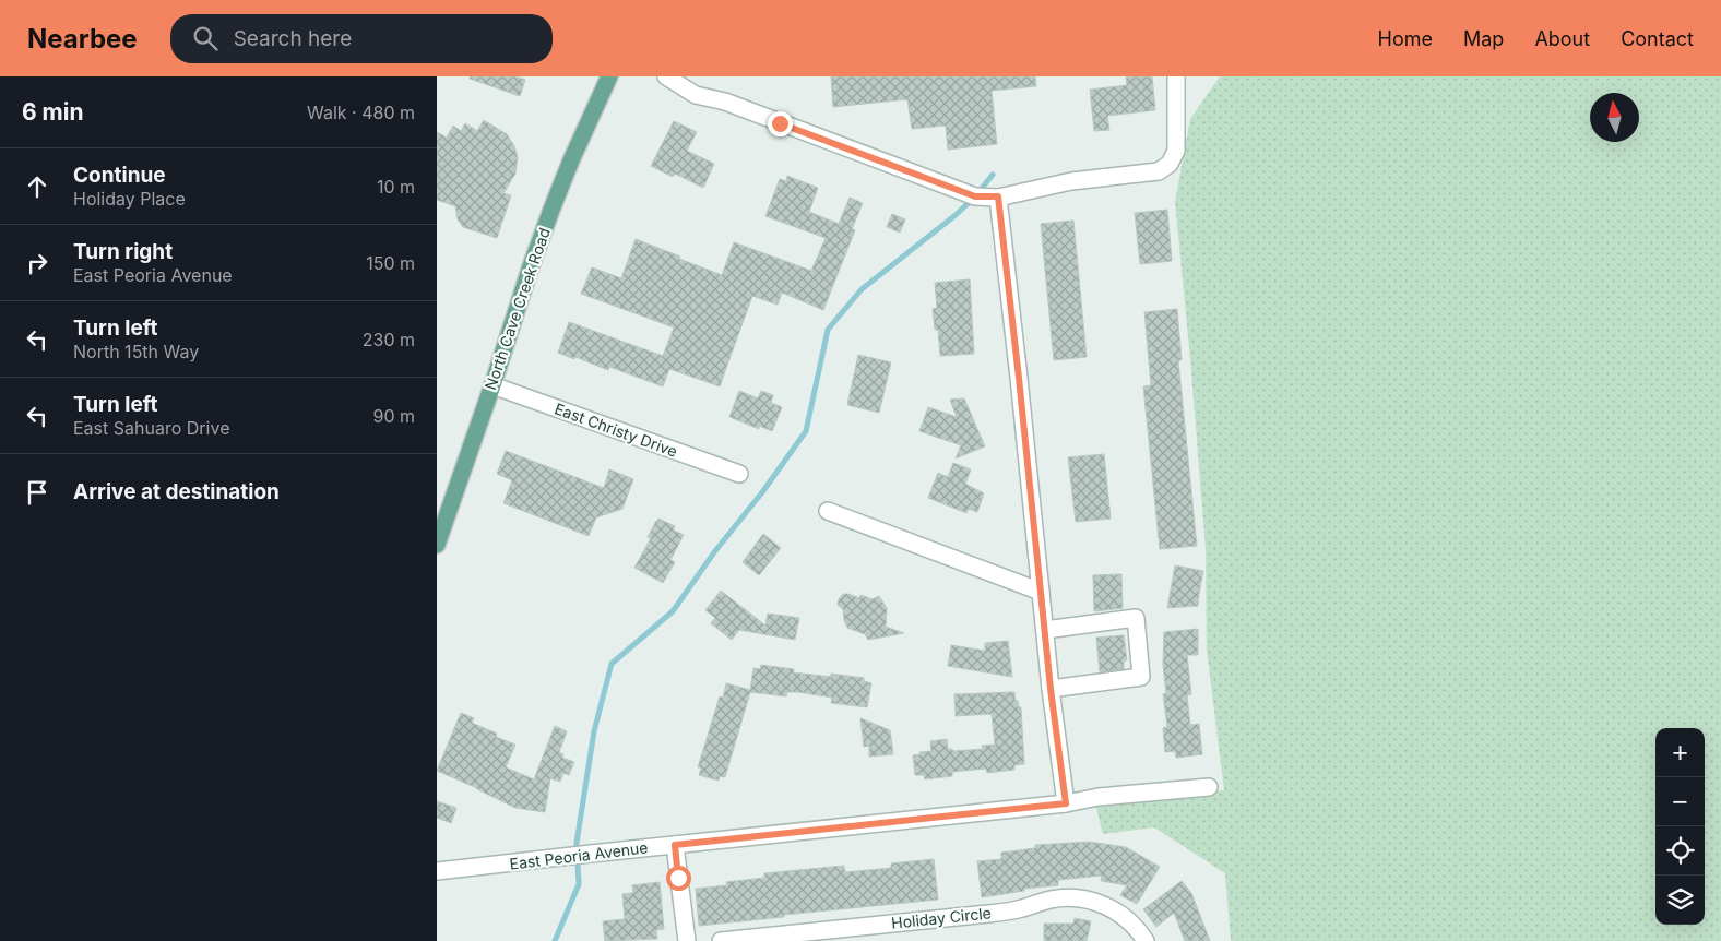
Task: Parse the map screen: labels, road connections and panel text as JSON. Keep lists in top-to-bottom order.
{
  "streets": {
    "main road": ["North Cave Creek Road"],
    "street": ["East Christy Drive", "East Peoria Avenue", "Holiday Circle"]
  },
  "crossings": [
    ["North Cave Creek Road", "East Christy Drive"]
  ],
  "north": "top",
  "page": {
    "header": "Nearbee",
    "search": "Search here",
    "nav": [
      "Home",
      "Map",
      "About",
      "Contact"
    ],
    "heading": ["6 min", "Walk · 480 m"],
    "list": [
      ["Continue", "Holiday Place", "10 m"],
      ["Turn right", "East Peoria Avenue", "150 m"],
      ["Turn left", "North 15th Way", "230 m"],
      ["Turn left", "East Sahuaro Drive", "90 m"],
      "Arrive at destination"
    ],
    "map_buttons": ["+", "−"]
  }
}
